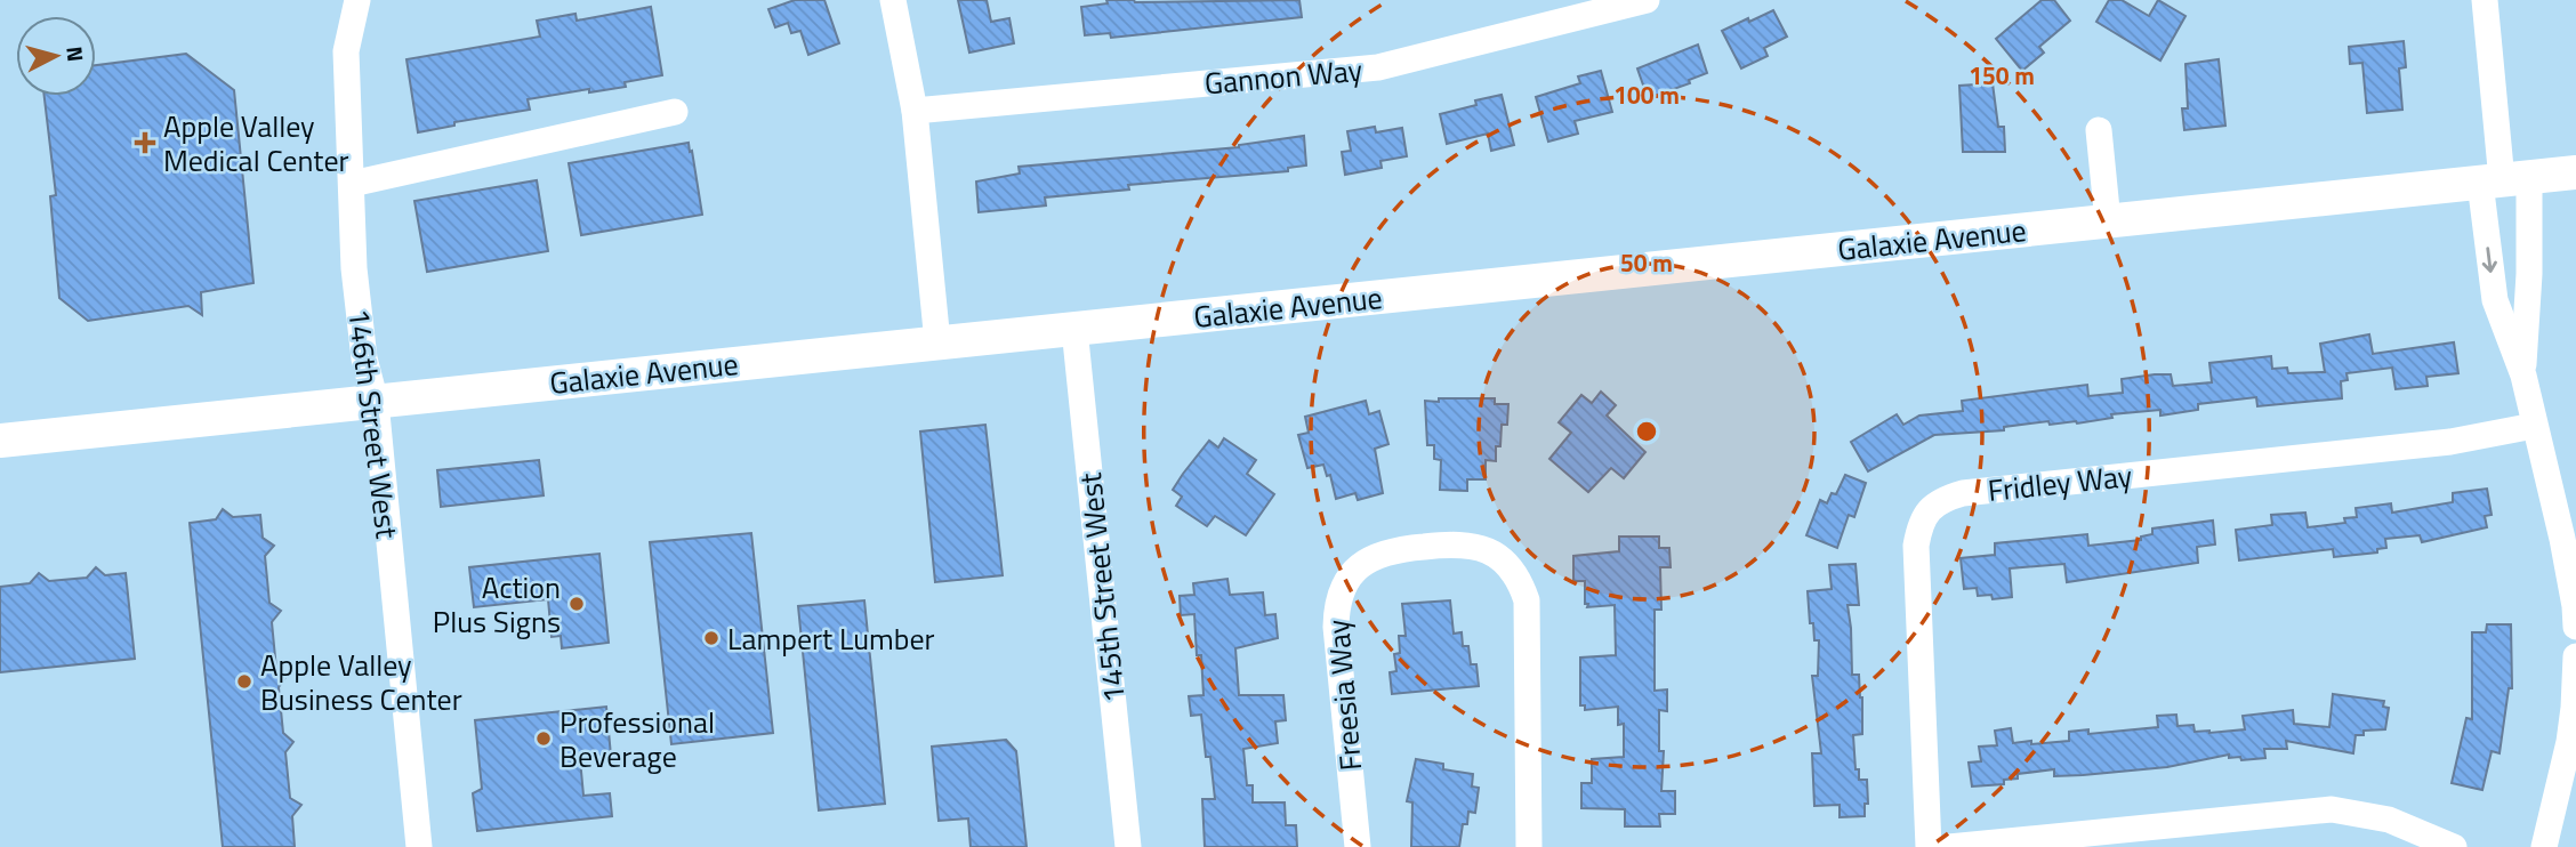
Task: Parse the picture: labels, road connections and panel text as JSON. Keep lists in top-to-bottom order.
{
  "streets": {
    "street": [
      "Gannon Way",
      "Galaxie Avenue",
      "146th Street West",
      "Fridley Way",
      "145th Street West",
      "Freesia Way"
    ]
  },
  "crossings": [
    ["Galaxie Avenue", "146th Street West"],
    ["Galaxie Avenue", "145th Street West"]
  ],
  "places": {
    "health": ["Apple Valley Medical Center"],
    "other": [
      "Action Plus Signs",
      "Lampert Lumber",
      "Apple Valley Business Center",
      "Professional Beverage"
    ]
  },
  "north": "right",
  "rings": ["150 m", "100 m", "50 m"]
}
